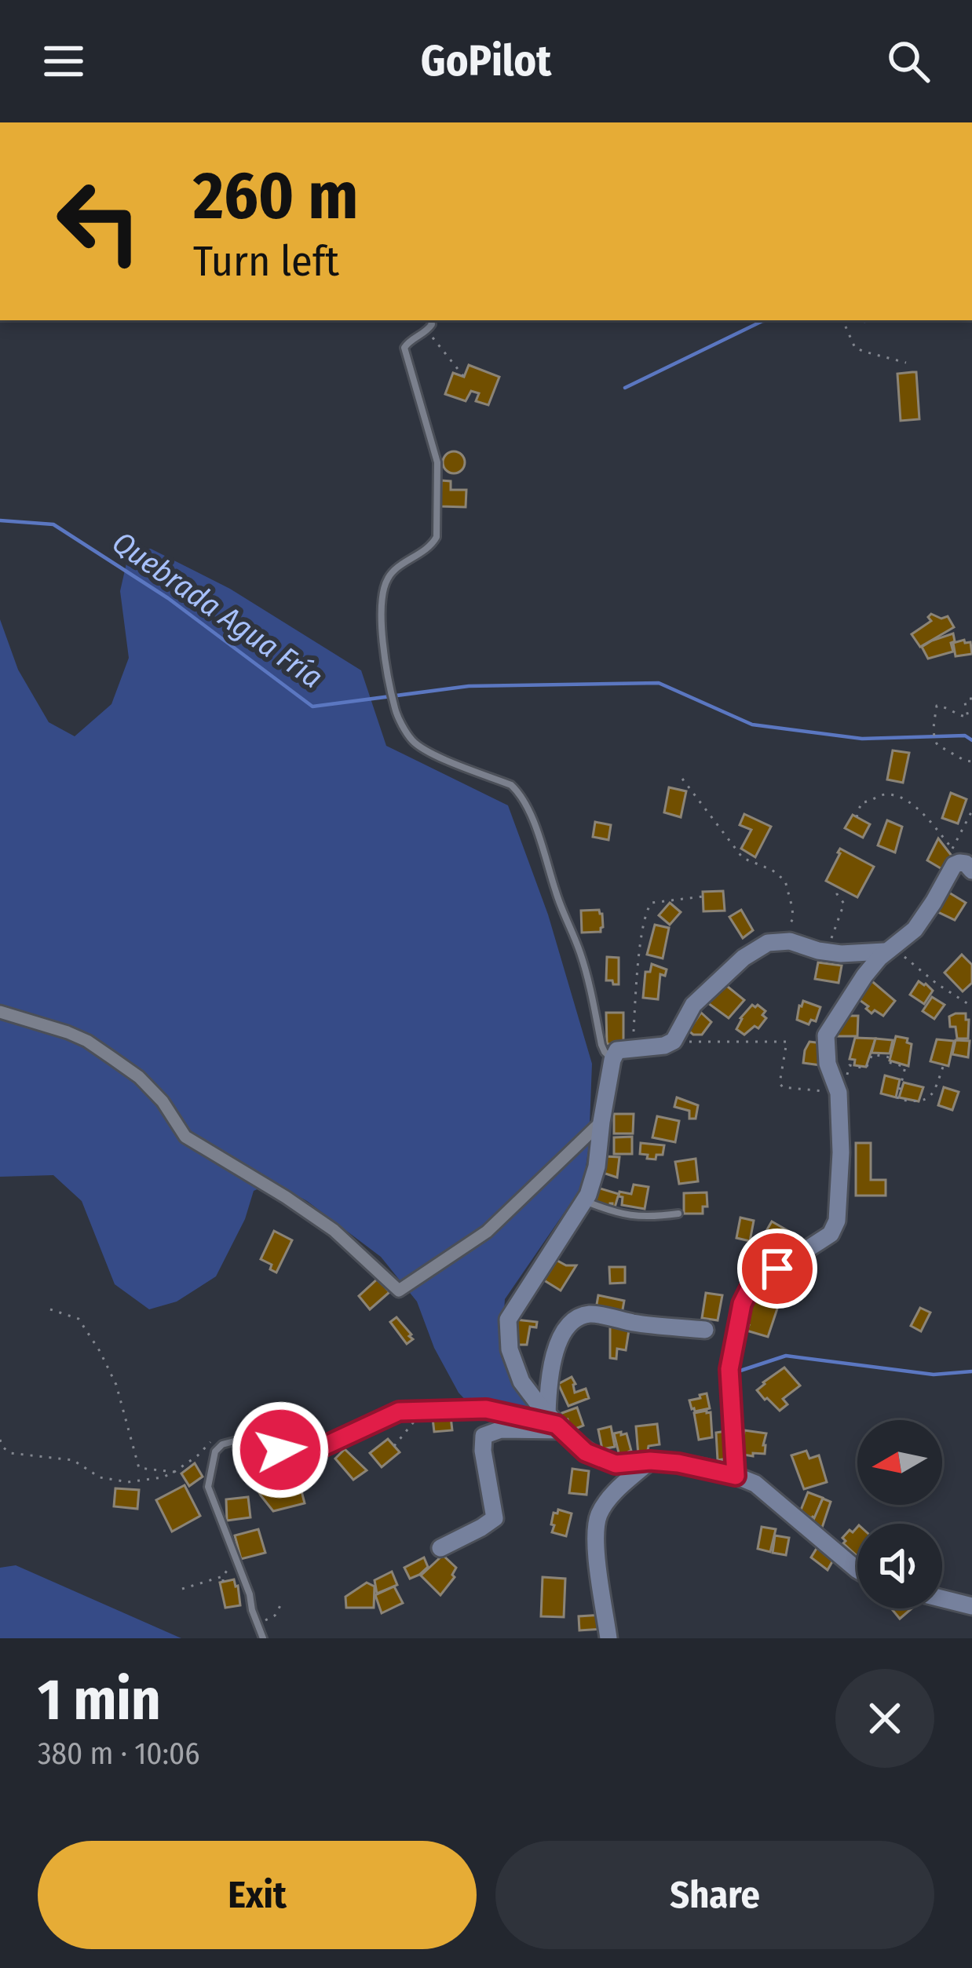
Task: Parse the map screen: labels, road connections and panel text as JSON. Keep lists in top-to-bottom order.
{
  "water": ["Quebrada Agua Fría"],
  "north": "left",
  "page": {
    "header": "GoPilot",
    "turn": ["260 m", "Turn left"],
    "heading": ["1 min", "380 m · 10:06"],
    "buttons": ["Exit", "Share"]
  }
}
